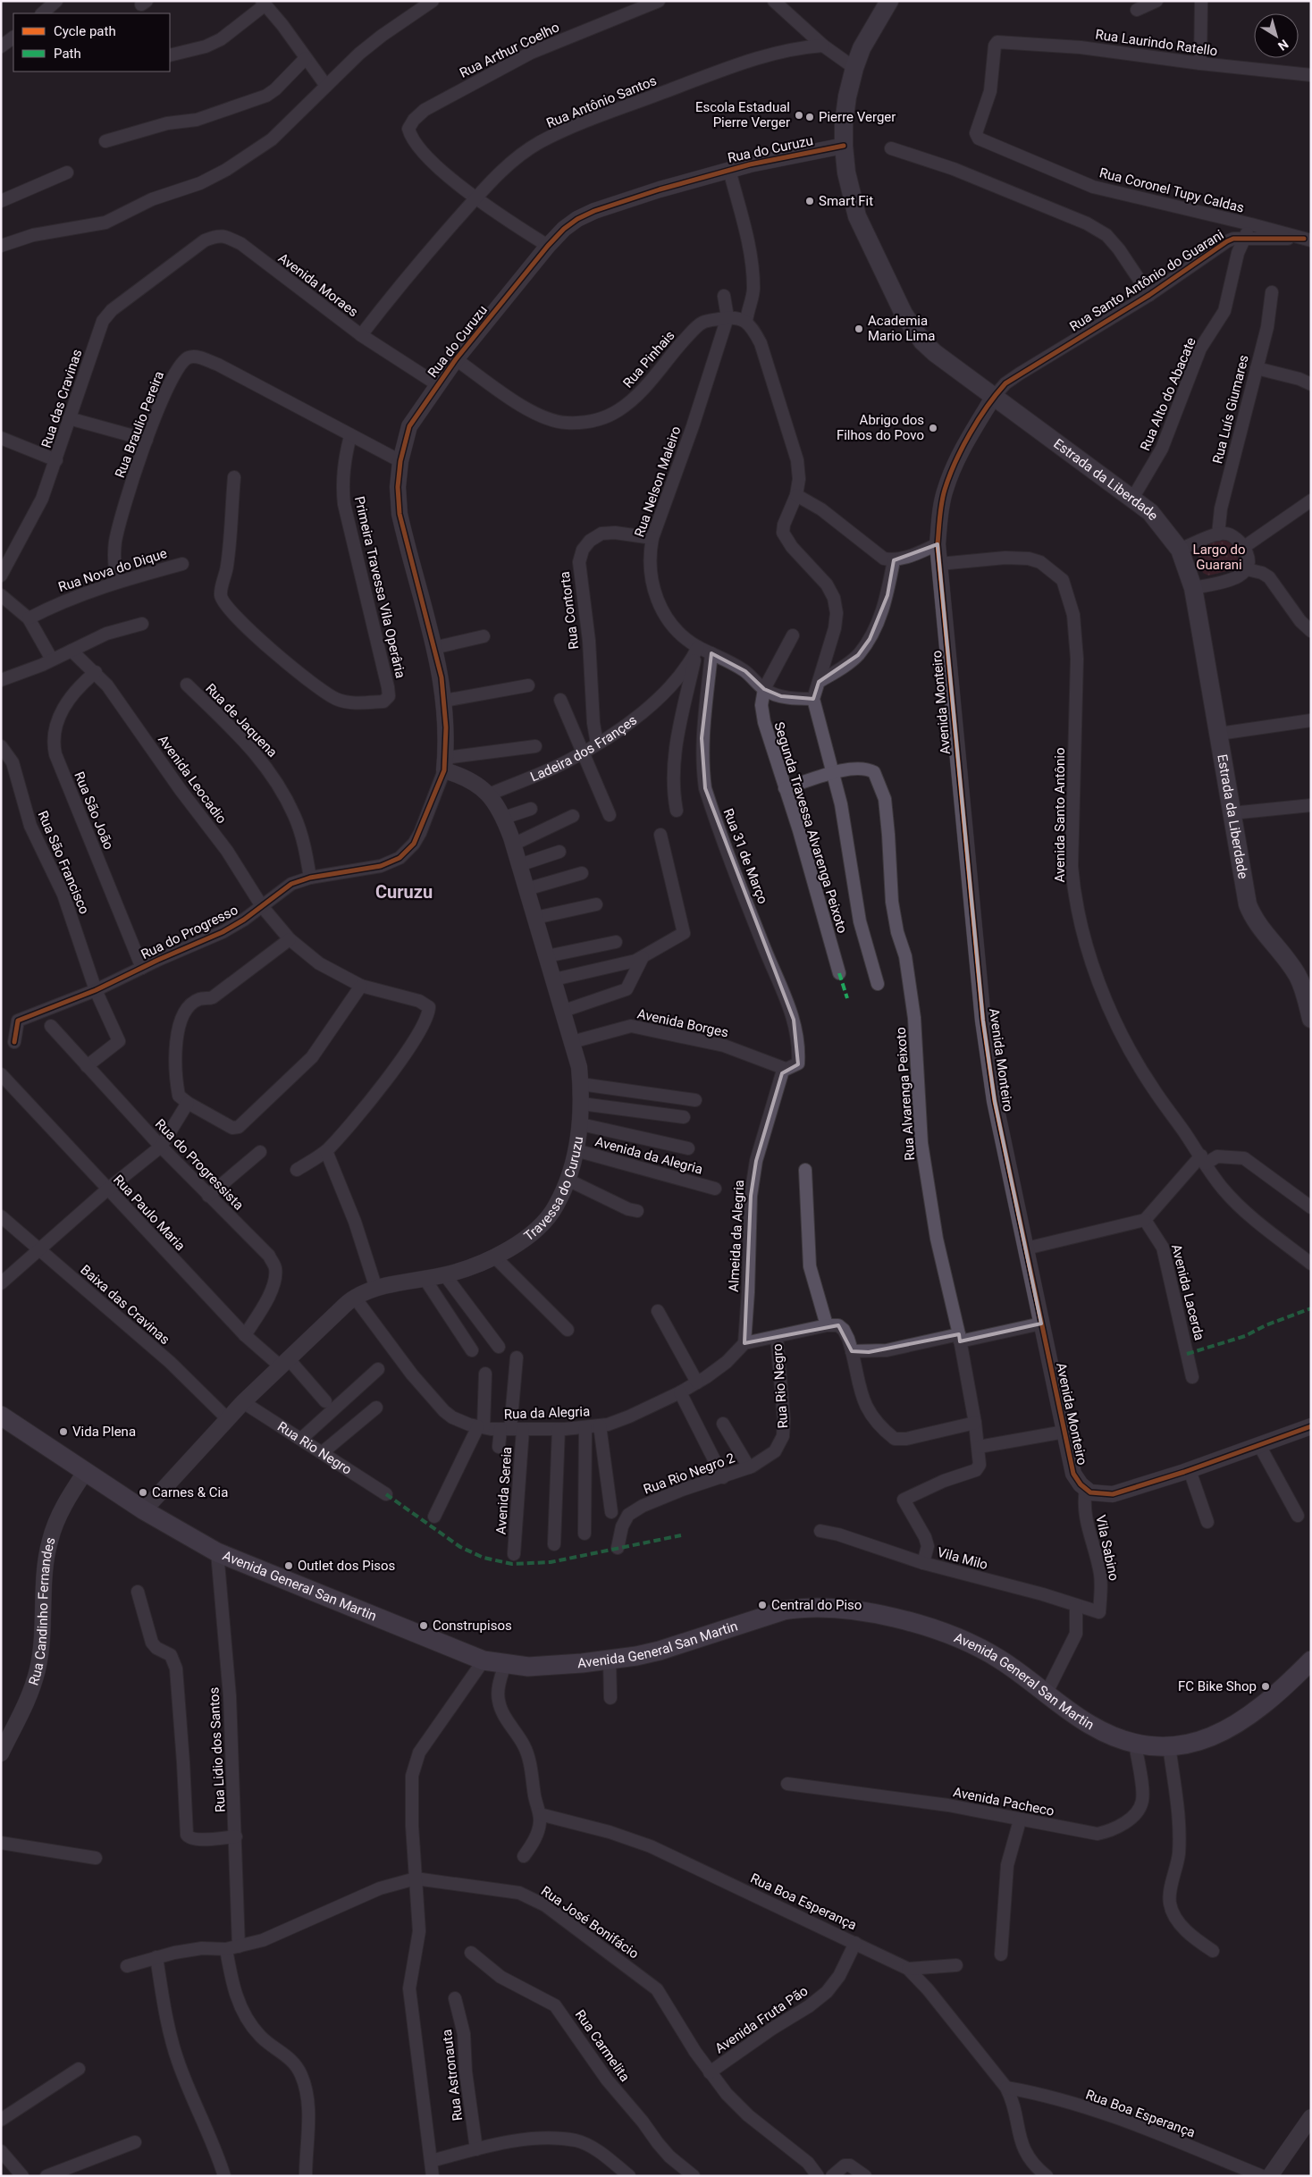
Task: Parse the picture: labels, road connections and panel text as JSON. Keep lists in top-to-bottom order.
{
  "streets": {
    "main road": ["Estrada da Liberdade", "Avenida General San Martin"],
    "street": [
      "Rua Laurindo Ratello",
      "Rua Arthur Coelho",
      "Rua Antônio Santos",
      "Rua do Curuzu",
      "Rua Coronel Tupy Caldas",
      "Rua Santo Antônio do Guarani",
      "Avenida Moraes",
      "Rua Pinhais",
      "Rua Alto do Abacate",
      "Rua das Cravinas",
      "Rua Luís Giumares",
      "Rua Braulio Pereira",
      "Rua Nelson Maleiro",
      "Rua Nova do Dique",
      "Primeira Travessa Vila Operâria",
      "Rua Contorta",
      "Avenida Monteiro",
      "Rua de Jaquena",
      "Ladeira dos Françes",
      "Avenida Leocadio",
      "Rua São João",
      "Avenida Santo Antônio",
      "Segunda Travessa Alvarenga Peixoto",
      "Rua 31 de Março",
      "Rua São Francisco",
      "Rua do Progresso",
      "Avenida Borges",
      "Rua Alvarenga Peixoto",
      "Avenida da Alegria",
      "Rua do Progressista",
      "Travessa do Curuzu",
      "Rua Paulo Maria",
      "Almeida da Alegria",
      "Avenida Lacerda",
      "Baixa das Cravinas",
      "Rua Rio Negro",
      "Rua da Alegria",
      "Rua Rio Negro 2",
      "Avenida Sereia",
      "Vila Sabino",
      "Vila Milo",
      "Rua Candinho Fernandes",
      "Rua Lidio dos Santos",
      "Avenida Pacheco",
      "Rua Boa Esperança",
      "Rua José Bonifácio",
      "Avenida Fruta Pão",
      "Rua Carmelita",
      "Rua Astronauta"
    ]
  },
  "crossings": [
    ["Rua Laurindo Ratello", "Rua Coronel Tupy Caldas"],
    ["Rua Arthur Coelho", "Rua Antônio Santos"],
    ["Rua Antônio Santos", "Avenida Moraes"],
    ["Rua do Curuzu", "Avenida Moraes"],
    ["Rua do Curuzu", "Rua Pinhais"],
    ["Rua do Curuzu", "Rua Braulio Pereira"],
    ["Rua do Curuzu", "Estrada da Liberdade"],
    ["Rua do Curuzu", "Rua do Progresso"],
    ["Rua Coronel Tupy Caldas", "Rua Santo Antônio do Guarani"],
    ["Rua Coronel Tupy Caldas", "Rua Alto do Abacate"],
    ["Rua Santo Antônio do Guarani", "Rua Alto do Abacate"],
    ["Rua Santo Antônio do Guarani", "Estrada da Liberdade"],
    ["Rua Santo Antônio do Guarani", "Avenida Monteiro"],
    ["Avenida Moraes", "Rua das Cravinas"],
    ["Rua Pinhais", "Rua Nelson Maleiro"],
    ["Rua Alto do Abacate", "Estrada da Liberdade"],
    ["Rua Braulio Pereira", "Rua Nova do Dique"],
    ["Rua Braulio Pereira", "Primeira Travessa Vila Operâria"],
    ["Estrada da Liberdade", "Avenida Monteiro"],
    ["Rua Nelson Maleiro", "Rua Contorta"],
    ["Rua Nelson Maleiro", "Ladeira dos Françes"],
    ["Rua Nelson Maleiro", "Segunda Travessa Alvarenga Peixoto"],
    ["Rua Nelson Maleiro", "Rua 31 de Março"],
    ["Rua Contorta", "Ladeira dos Françes"],
    ["Avenida Monteiro", "Avenida Santo Antônio"],
    ["Avenida Monteiro", "Vila Sabino"],
    ["Rua de Jaquena", "Rua do Progresso"],
    ["Ladeira dos Françes", "Travessa do Curuzu"],
    ["Avenida Leocadio", "Rua São João"],
    ["Avenida Leocadio", "Rua do Progresso"],
    ["Rua São João", "Rua do Progresso"],
    ["Segunda Travessa Alvarenga Peixoto", "Rua Alvarenga Peixoto"],
    ["Rua 31 de Março", "Avenida Borges"],
    ["Rua 31 de Março", "Almeida da Alegria"],
    ["Rua São Francisco", "Rua do Progresso"],
    ["Rua São Francisco", "Rua do Progressista"],
    ["Avenida Borges", "Travessa do Curuzu"],
    ["Avenida Borges", "Almeida da Alegria"],
    ["Rua Alvarenga Peixoto", "Vila Milo"],
    ["Avenida da Alegria", "Travessa do Curuzu"],
    ["Rua do Progressista", "Rua Paulo Maria"],
    ["Travessa do Curuzu", "Rua Paulo Maria"],
    ["Travessa do Curuzu", "Baixa das Cravinas"],
    ["Travessa do Curuzu", "Rua Rio Negro"],
    ["Travessa do Curuzu", "Rua da Alegria"],
    ["Almeida da Alegria", "Rua da Alegria"],
    ["Rua Rio Negro", "Rua Rio Negro 2"],
    ["Rua da Alegria", "Avenida Sereia"],
    ["Vila Sabino", "Vila Milo"],
    ["Avenida General San Martin", "Rua Candinho Fernandes"],
    ["Avenida General San Martin", "Rua Lidio dos Santos"],
    ["Avenida General San Martin", "Avenida Pacheco"],
    ["Rua Lidio dos Santos", "Rua José Bonifácio"],
    ["Rua Boa Esperança", "Avenida Fruta Pão"],
    ["Rua José Bonifácio", "Avenida Fruta Pão"]
  ],
  "districts": ["Curuzu"],
  "parks": ["Largo do Guarani"],
  "places": [
    "Escola Estadual Pierre Verger",
    "Pierre Verger",
    "Smart Fit",
    "Academia Mario Lima",
    "Abrigo dos Filhos do Povo",
    "Vida Plena",
    "Carnes & Cia",
    "Outlet dos Pisos",
    "Central do Piso",
    "Construpisos",
    "FC Bike Shop"
  ],
  "legend": ["Cycle path", "Path"],
  "north": "bottom right"
}
